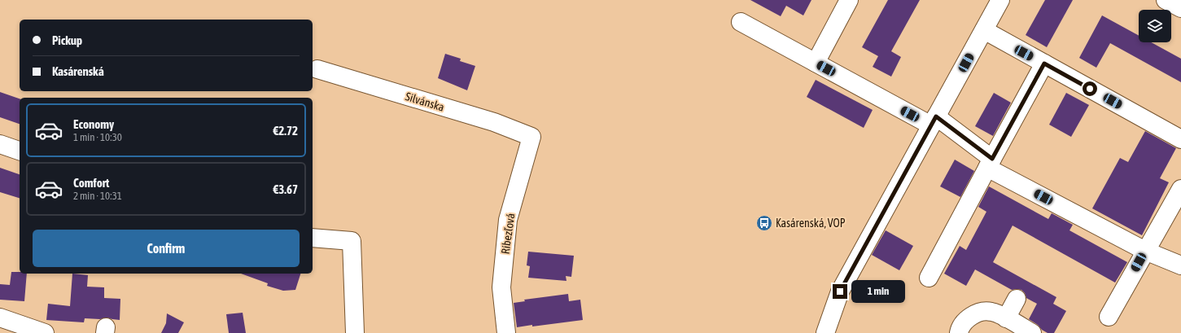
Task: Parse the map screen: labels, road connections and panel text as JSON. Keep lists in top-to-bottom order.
{
  "streets": {
    "street": ["Silvánska", "Ríbezľová"]
  },
  "crossings": [
    ["Silvánska", "Ríbezľová"]
  ],
  "places": {
    "bus stop": ["Kasárenská, VOP"]
  },
  "page": {
    "banner": ["Pickup", "Kasárenská"],
    "list": [
      {
        "name": "Economy",
        "note": "1 min · 10:30",
        "value": "€2.72"
      },
      {
        "name": "Comfort",
        "note": "2 min · 10:31",
        "value": "€3.67"
      }
    ],
    "buttons": "Confirm",
    "bubble": "1 min"
  }
}
